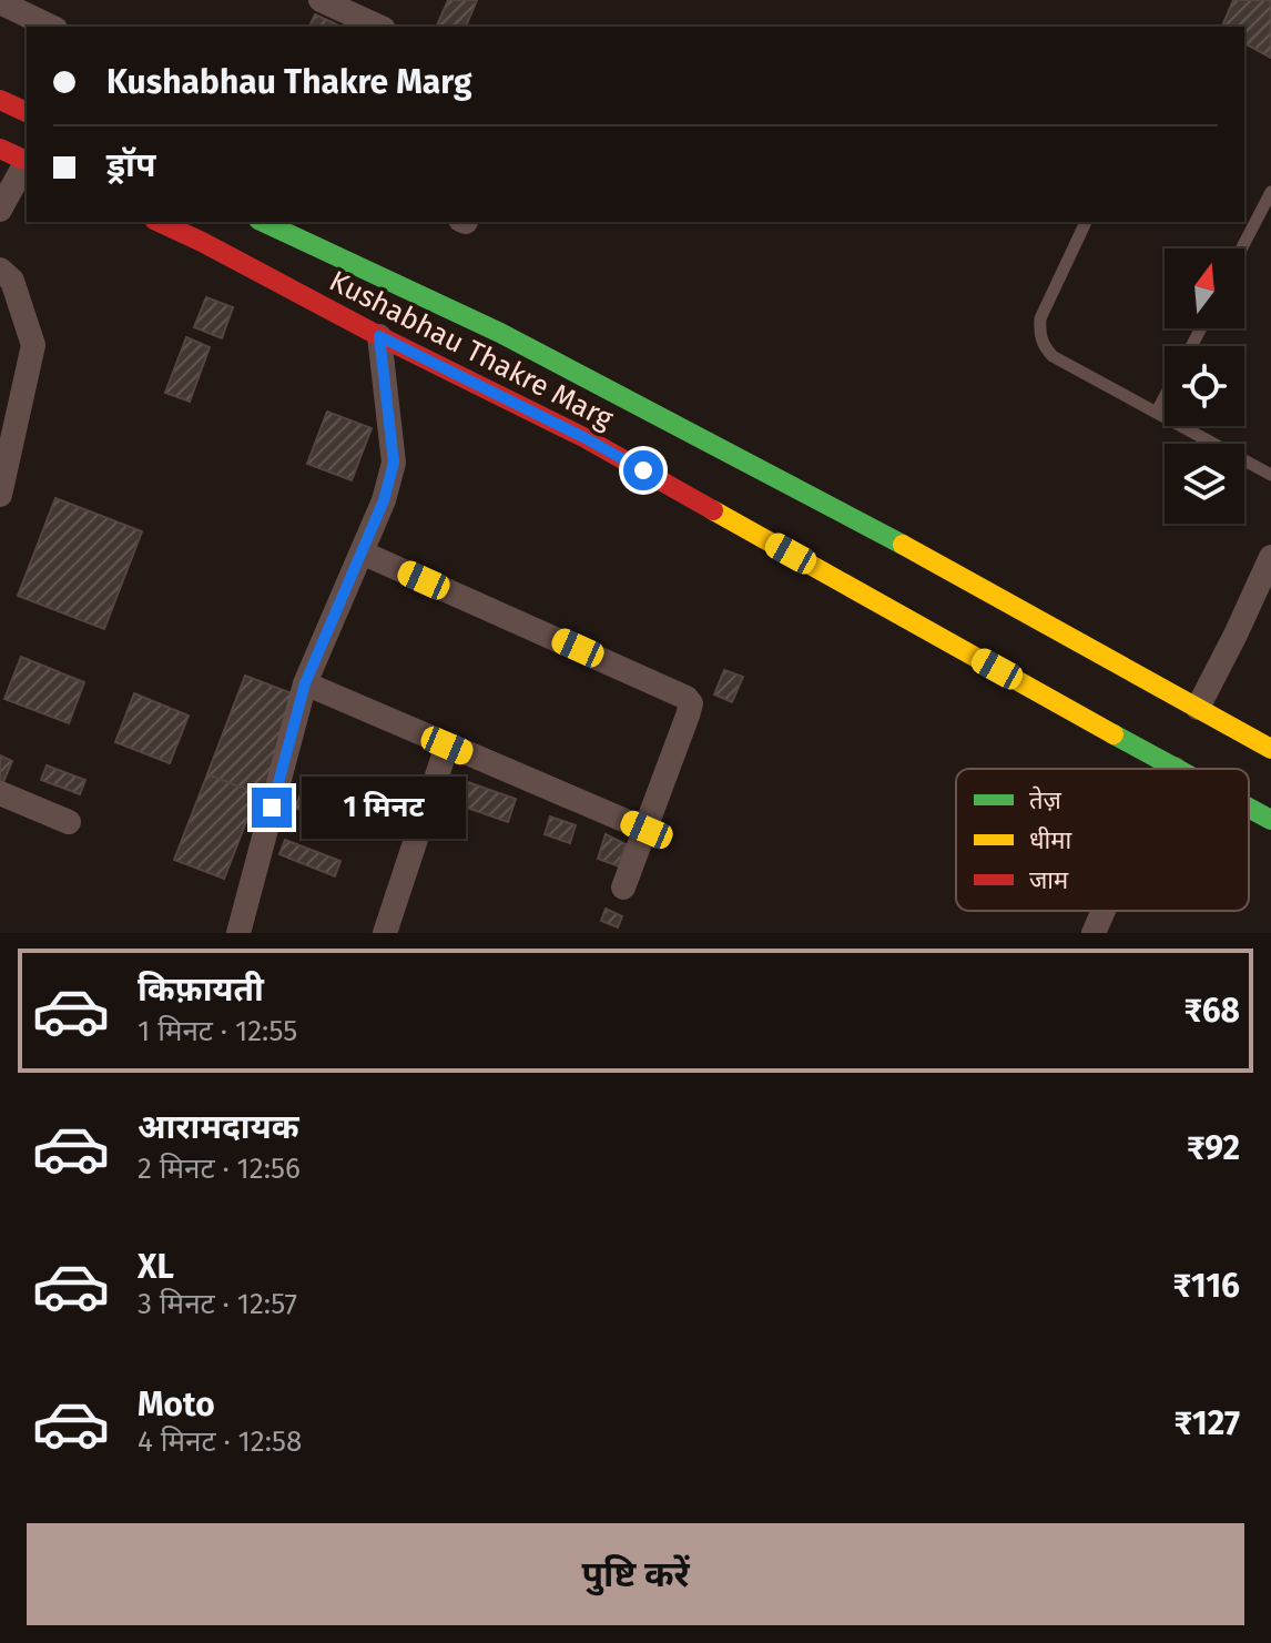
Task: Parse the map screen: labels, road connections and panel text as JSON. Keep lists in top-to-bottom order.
{
  "streets": {
    "main road": ["Kushabhau Thakre Marg"]
  },
  "legend": ["तेज़", "धीमा", "जाम"],
  "north": "top",
  "page": {
    "banner": ["Kushabhau Thakre Marg", "ड्रॉप"],
    "bubble": "1 मिनट",
    "list": [
      {
        "name": "किफ़ायती",
        "note": "1 मिनट · 12:55",
        "value": "₹68"
      },
      {
        "name": "आरामदायक",
        "note": "2 मिनट · 12:56",
        "value": "₹92"
      },
      {
        "name": "XL",
        "note": "3 मिनट · 12:57",
        "value": "₹116"
      },
      {
        "name": "Moto",
        "note": "4 मिनट · 12:58",
        "value": "₹127"
      }
    ],
    "buttons": "पुष्टि करें"
  }
}
